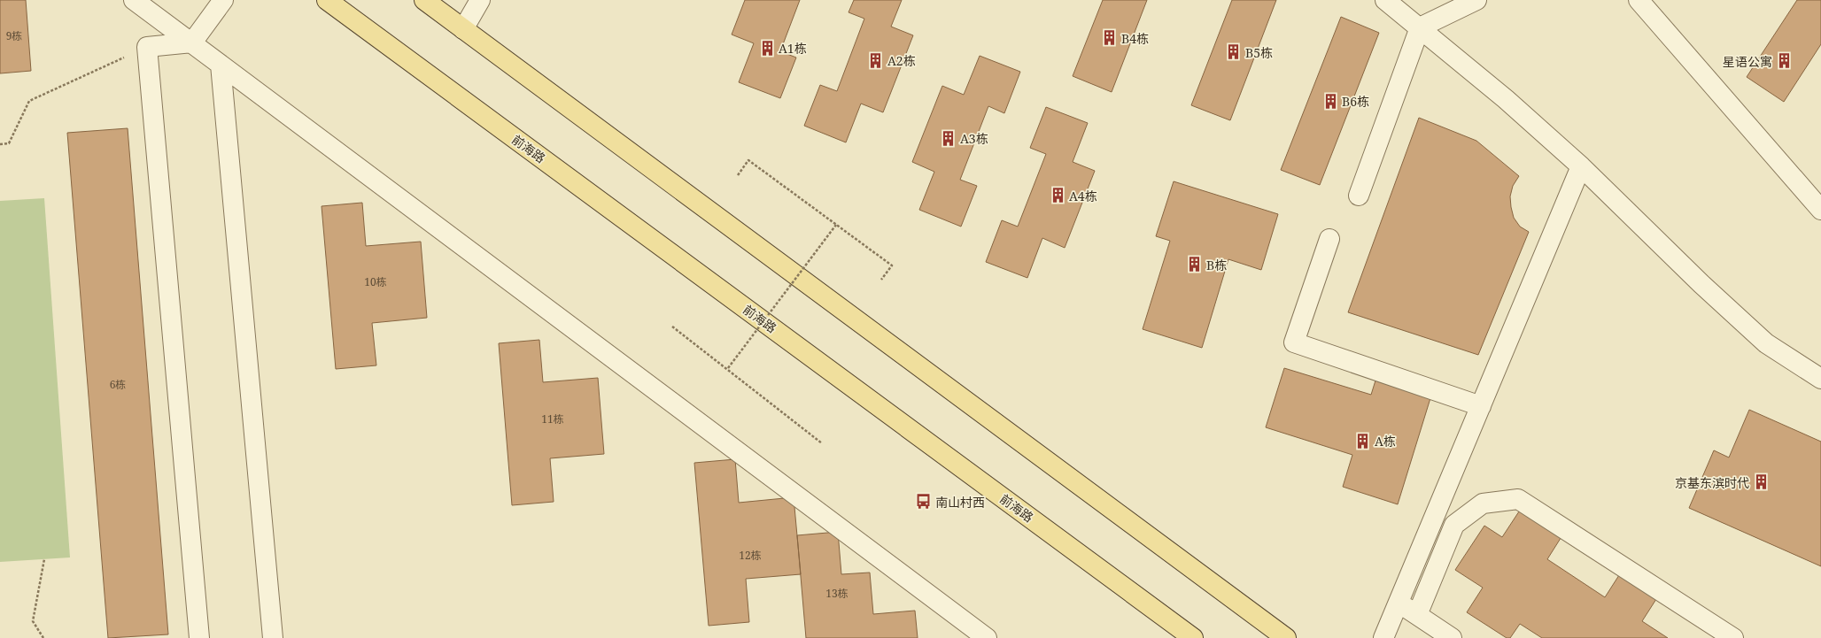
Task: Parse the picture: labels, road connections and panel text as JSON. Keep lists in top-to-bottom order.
{
  "streets": {
    "main road": ["前海路"]
  },
  "places": {
    "building": [
      "B4栋",
      "A1栋",
      "B5栋",
      "A2栋",
      "星语公寓",
      "B6栋",
      "A3栋",
      "A4栋",
      "B栋",
      "A栋",
      "京基东滨时代"
    ],
    "bus stop": ["南山村西"]
  },
  "house_numbers": [
    "9栋",
    "10栋",
    "6栋",
    "11栋",
    "12栋",
    "13栋"
  ]
}
